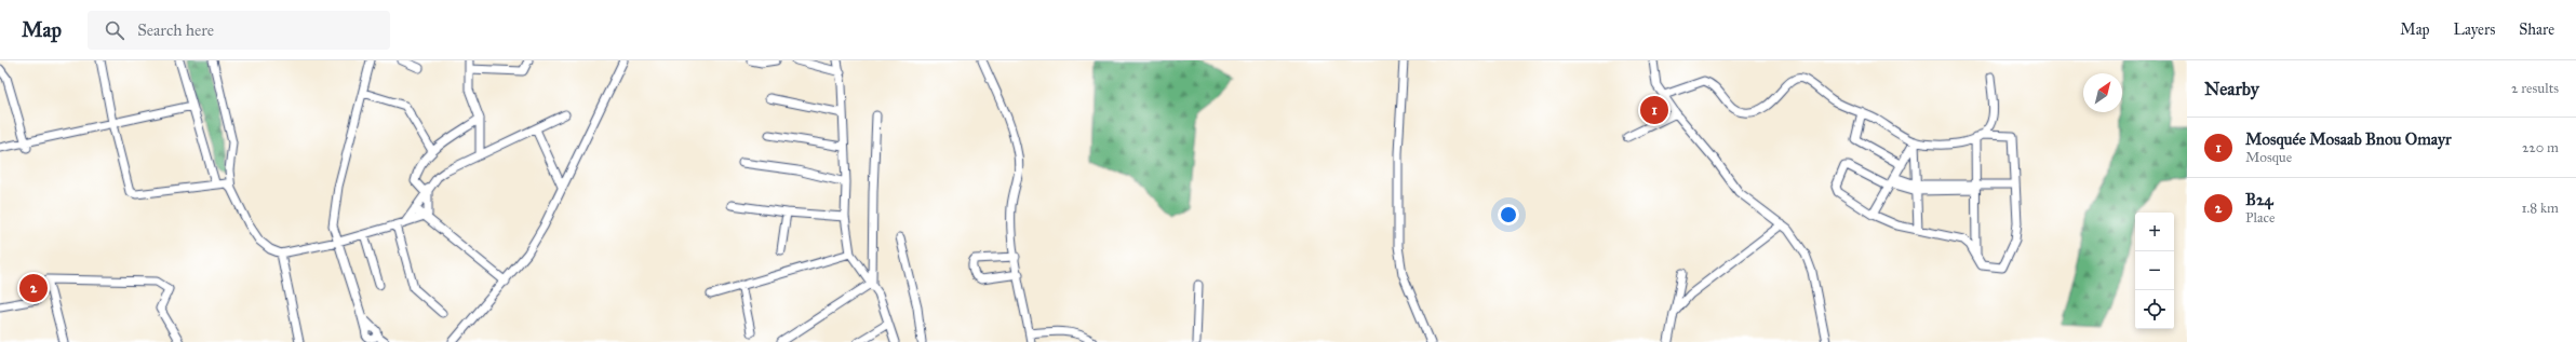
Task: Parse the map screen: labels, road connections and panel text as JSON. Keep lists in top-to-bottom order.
{
  "north": "top right",
  "page": {
    "header": "Map",
    "search": "Search here",
    "nav": ["Map", "Layers", "Share"],
    "heading": ["Nearby", "2 results"],
    "pins": ["1", "2"],
    "list": [
      {
        "mark": "1",
        "name": "Mosquée Mosaab Bnou Omayr",
        "note": "Mosque",
        "value": "220 m"
      },
      {
        "mark": "2",
        "name": "B24",
        "note": "Place",
        "value": "1.8 km"
      }
    ],
    "map_buttons": ["+", "−"]
  }
}
